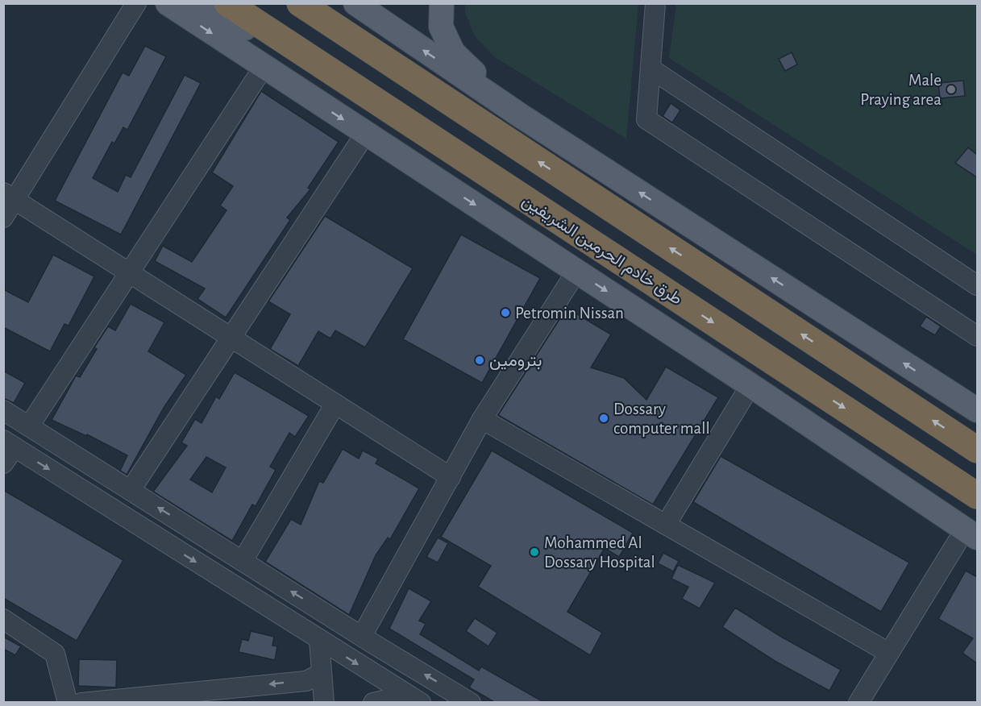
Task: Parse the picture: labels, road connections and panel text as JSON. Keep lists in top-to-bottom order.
{
  "streets": {
    "highway": ["طرق خادم الحرمين الشريفين"]
  },
  "places": [
    "Male Praying area",
    "Petromin Nissan",
    "بترومين",
    "Dossary computer mall",
    "Mohammed Al Dossary Hospital"
  ]
}
